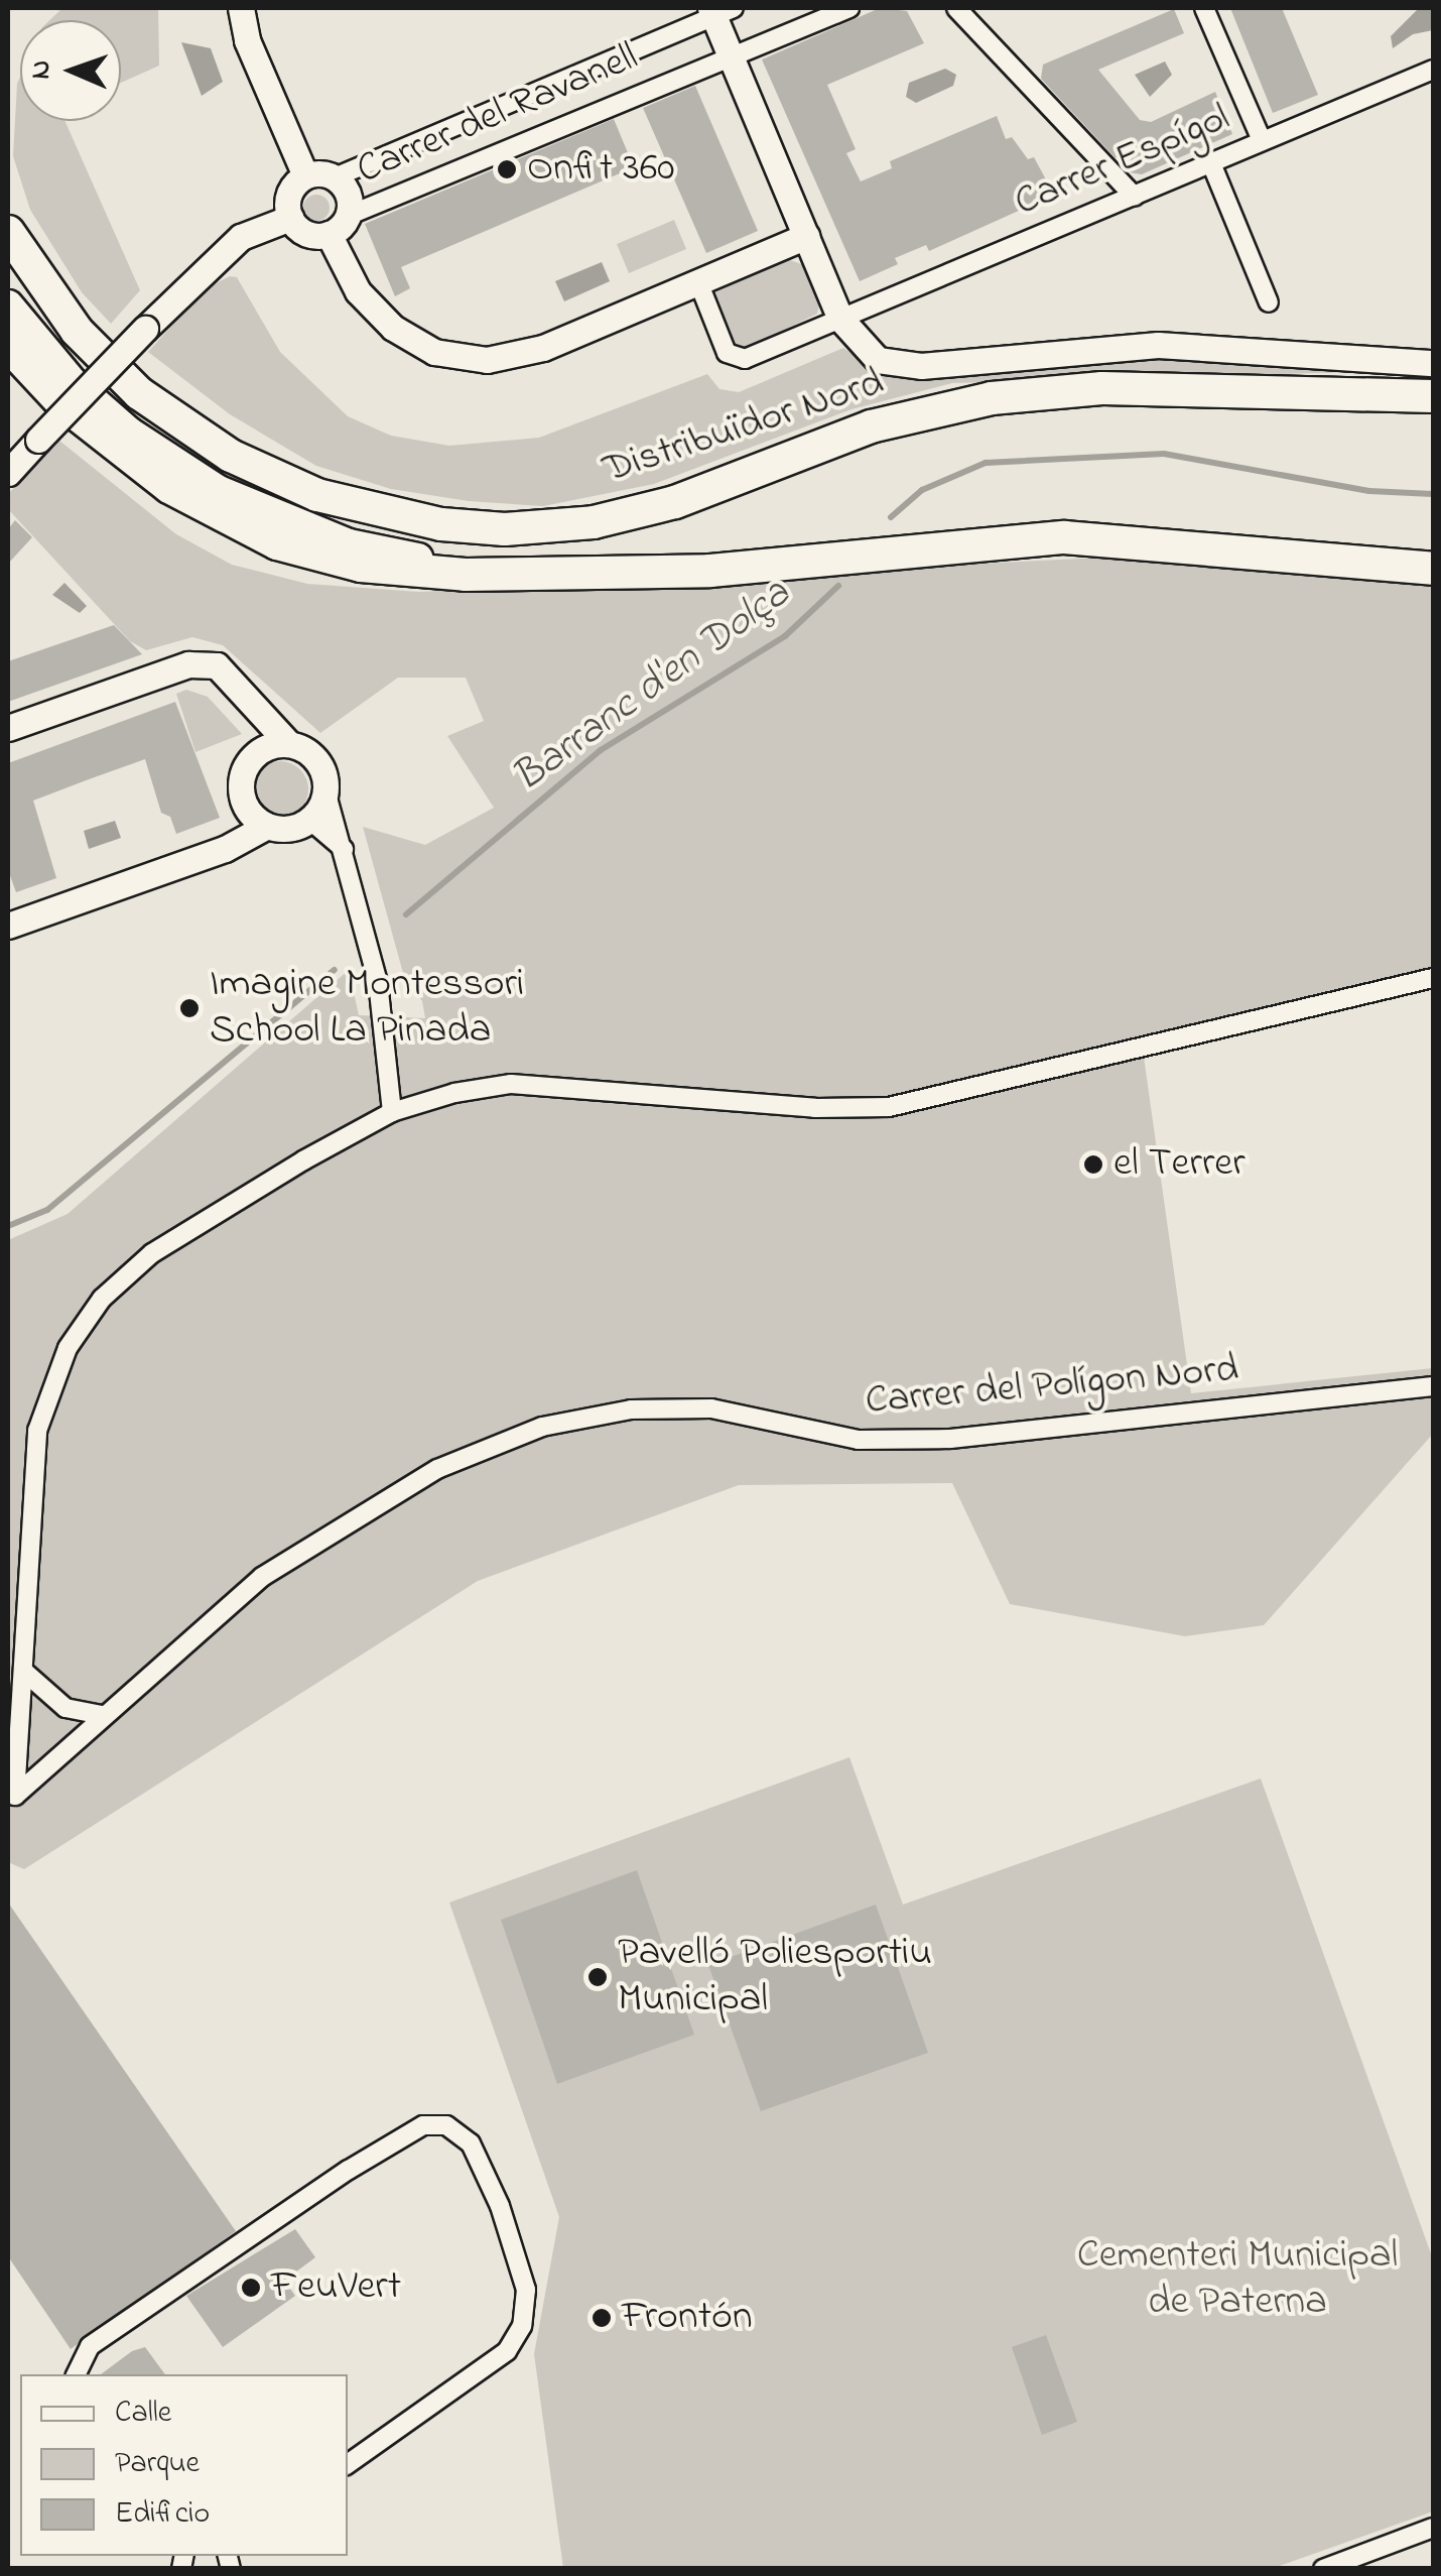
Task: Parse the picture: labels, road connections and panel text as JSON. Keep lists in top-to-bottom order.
{
  "streets": {
    "highway": ["Distribuïdor Nord"],
    "street": ["Carrer del Ravanell", "Carrer Espígol", "Carrer del Polígon Nord"]
  },
  "water": ["Barranc d'en Dolça"],
  "parks": ["Cementeri Municipal de Paterna"],
  "places": [
    "Onfit 360",
    "Imagine Montessori School La Pinada",
    "el Terrer",
    "Pavelló Poliesportiu Municipal",
    "FeuVert",
    "Frontón"
  ],
  "legend": ["Calle", "Parque", "Edificio"],
  "north": "left"
}
